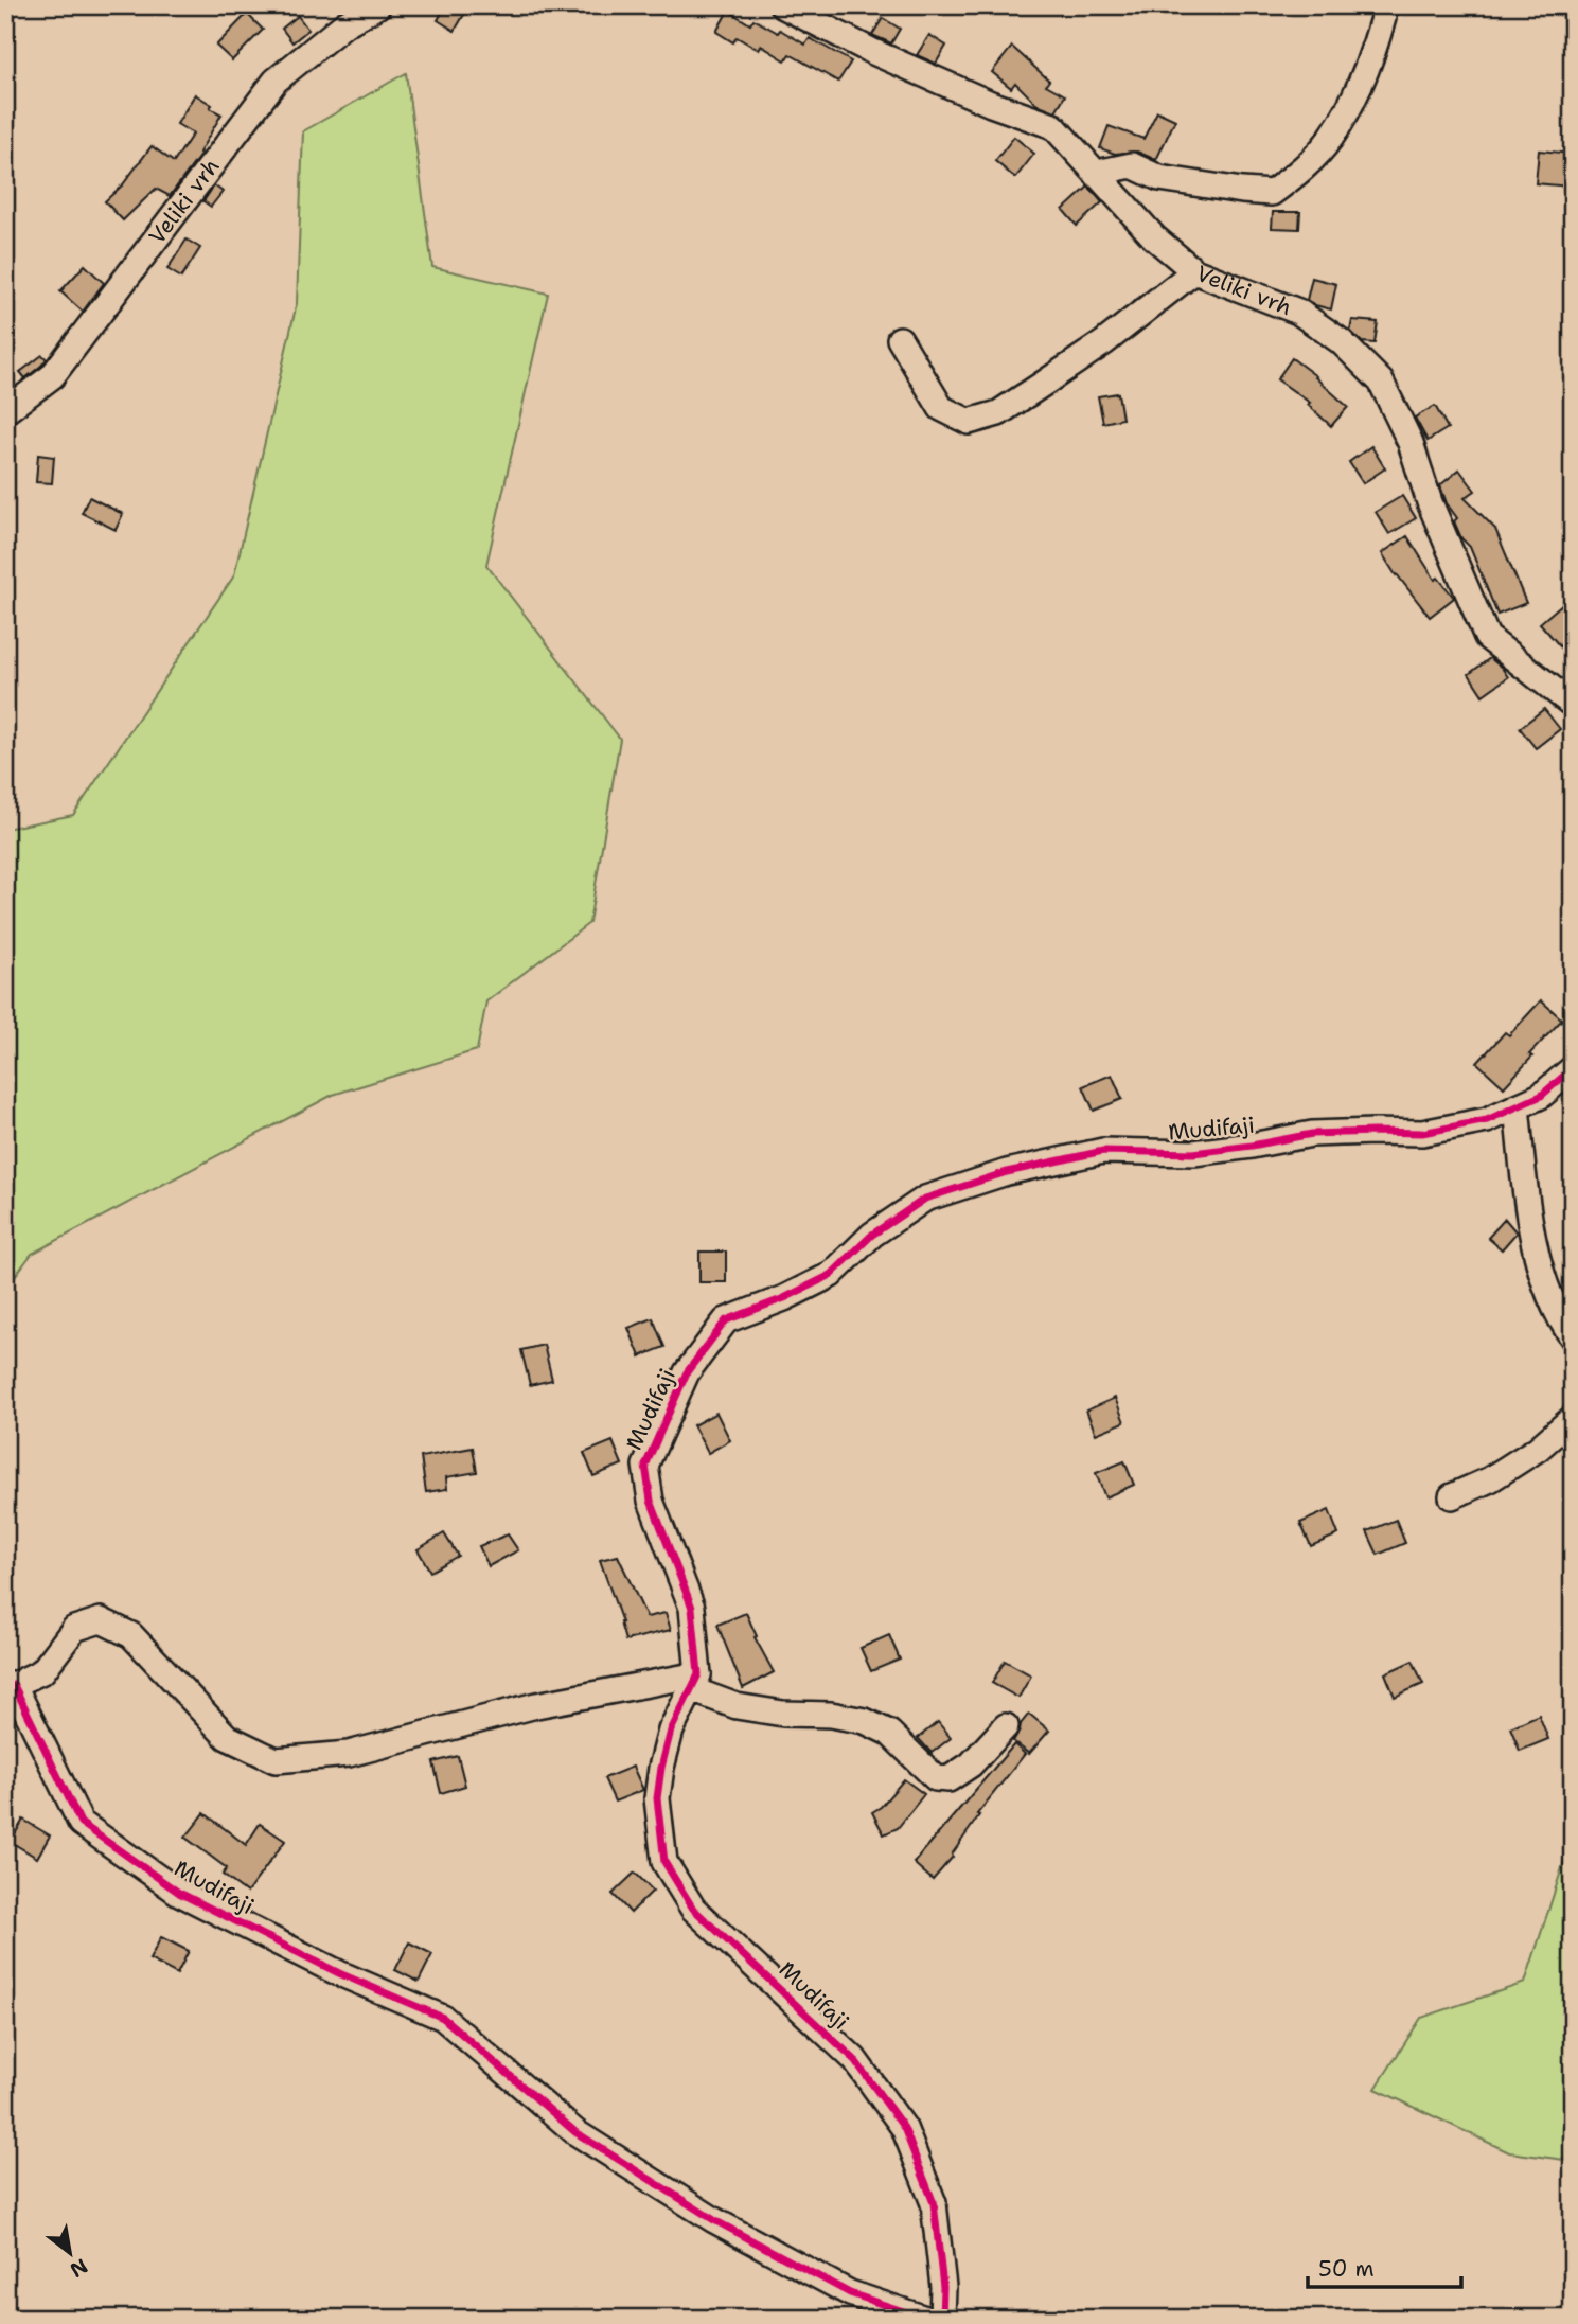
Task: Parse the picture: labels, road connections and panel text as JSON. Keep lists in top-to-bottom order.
{
  "streets": {
    "street": ["Veliki vrh", "Mudifaji"]
  },
  "scale_bar": "50 m",
  "north": "bottom right"
}
